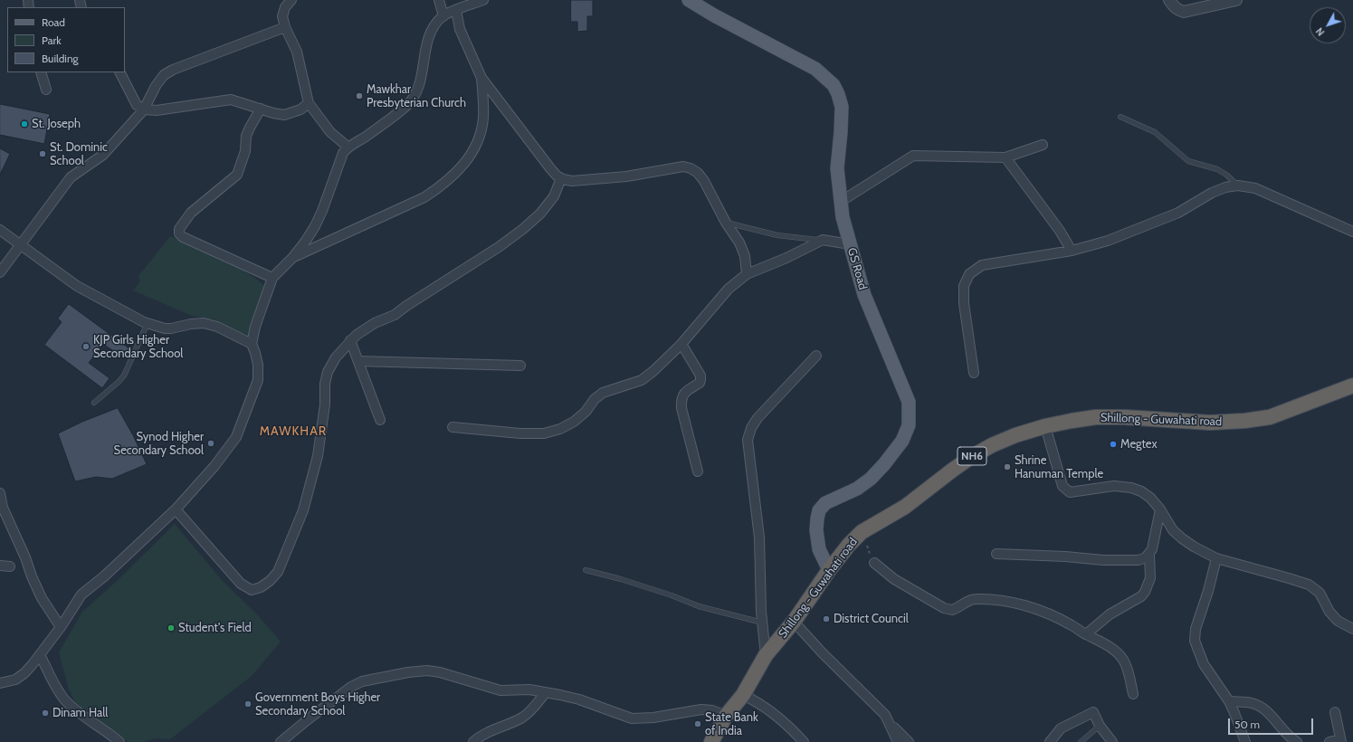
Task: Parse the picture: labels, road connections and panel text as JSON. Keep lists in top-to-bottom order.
{
  "streets": {
    "highway": ["Shillong - Guwahati road", "NH6"],
    "main road": ["GS Road"]
  },
  "crossings": [
    ["GS Road", "Shillong - Guwahati road"]
  ],
  "districts": ["MAWKHAR"],
  "places": [
    "Mawkhar Presbyterian Church",
    "St. Joseph",
    "St. Dominic School",
    "KJP Girls Higher Secondary School",
    "Synod Higher Secondary School",
    "Megtex",
    "Shrine Hanuman Temple",
    "District Council",
    "Student's Field",
    "Government Boys Higher Secondary School",
    "Dinam Hall",
    "State Bank of India"
  ],
  "legend": ["Road", "Park", "Building"],
  "scale_bar": "50 m",
  "north": "bottom left"
}
